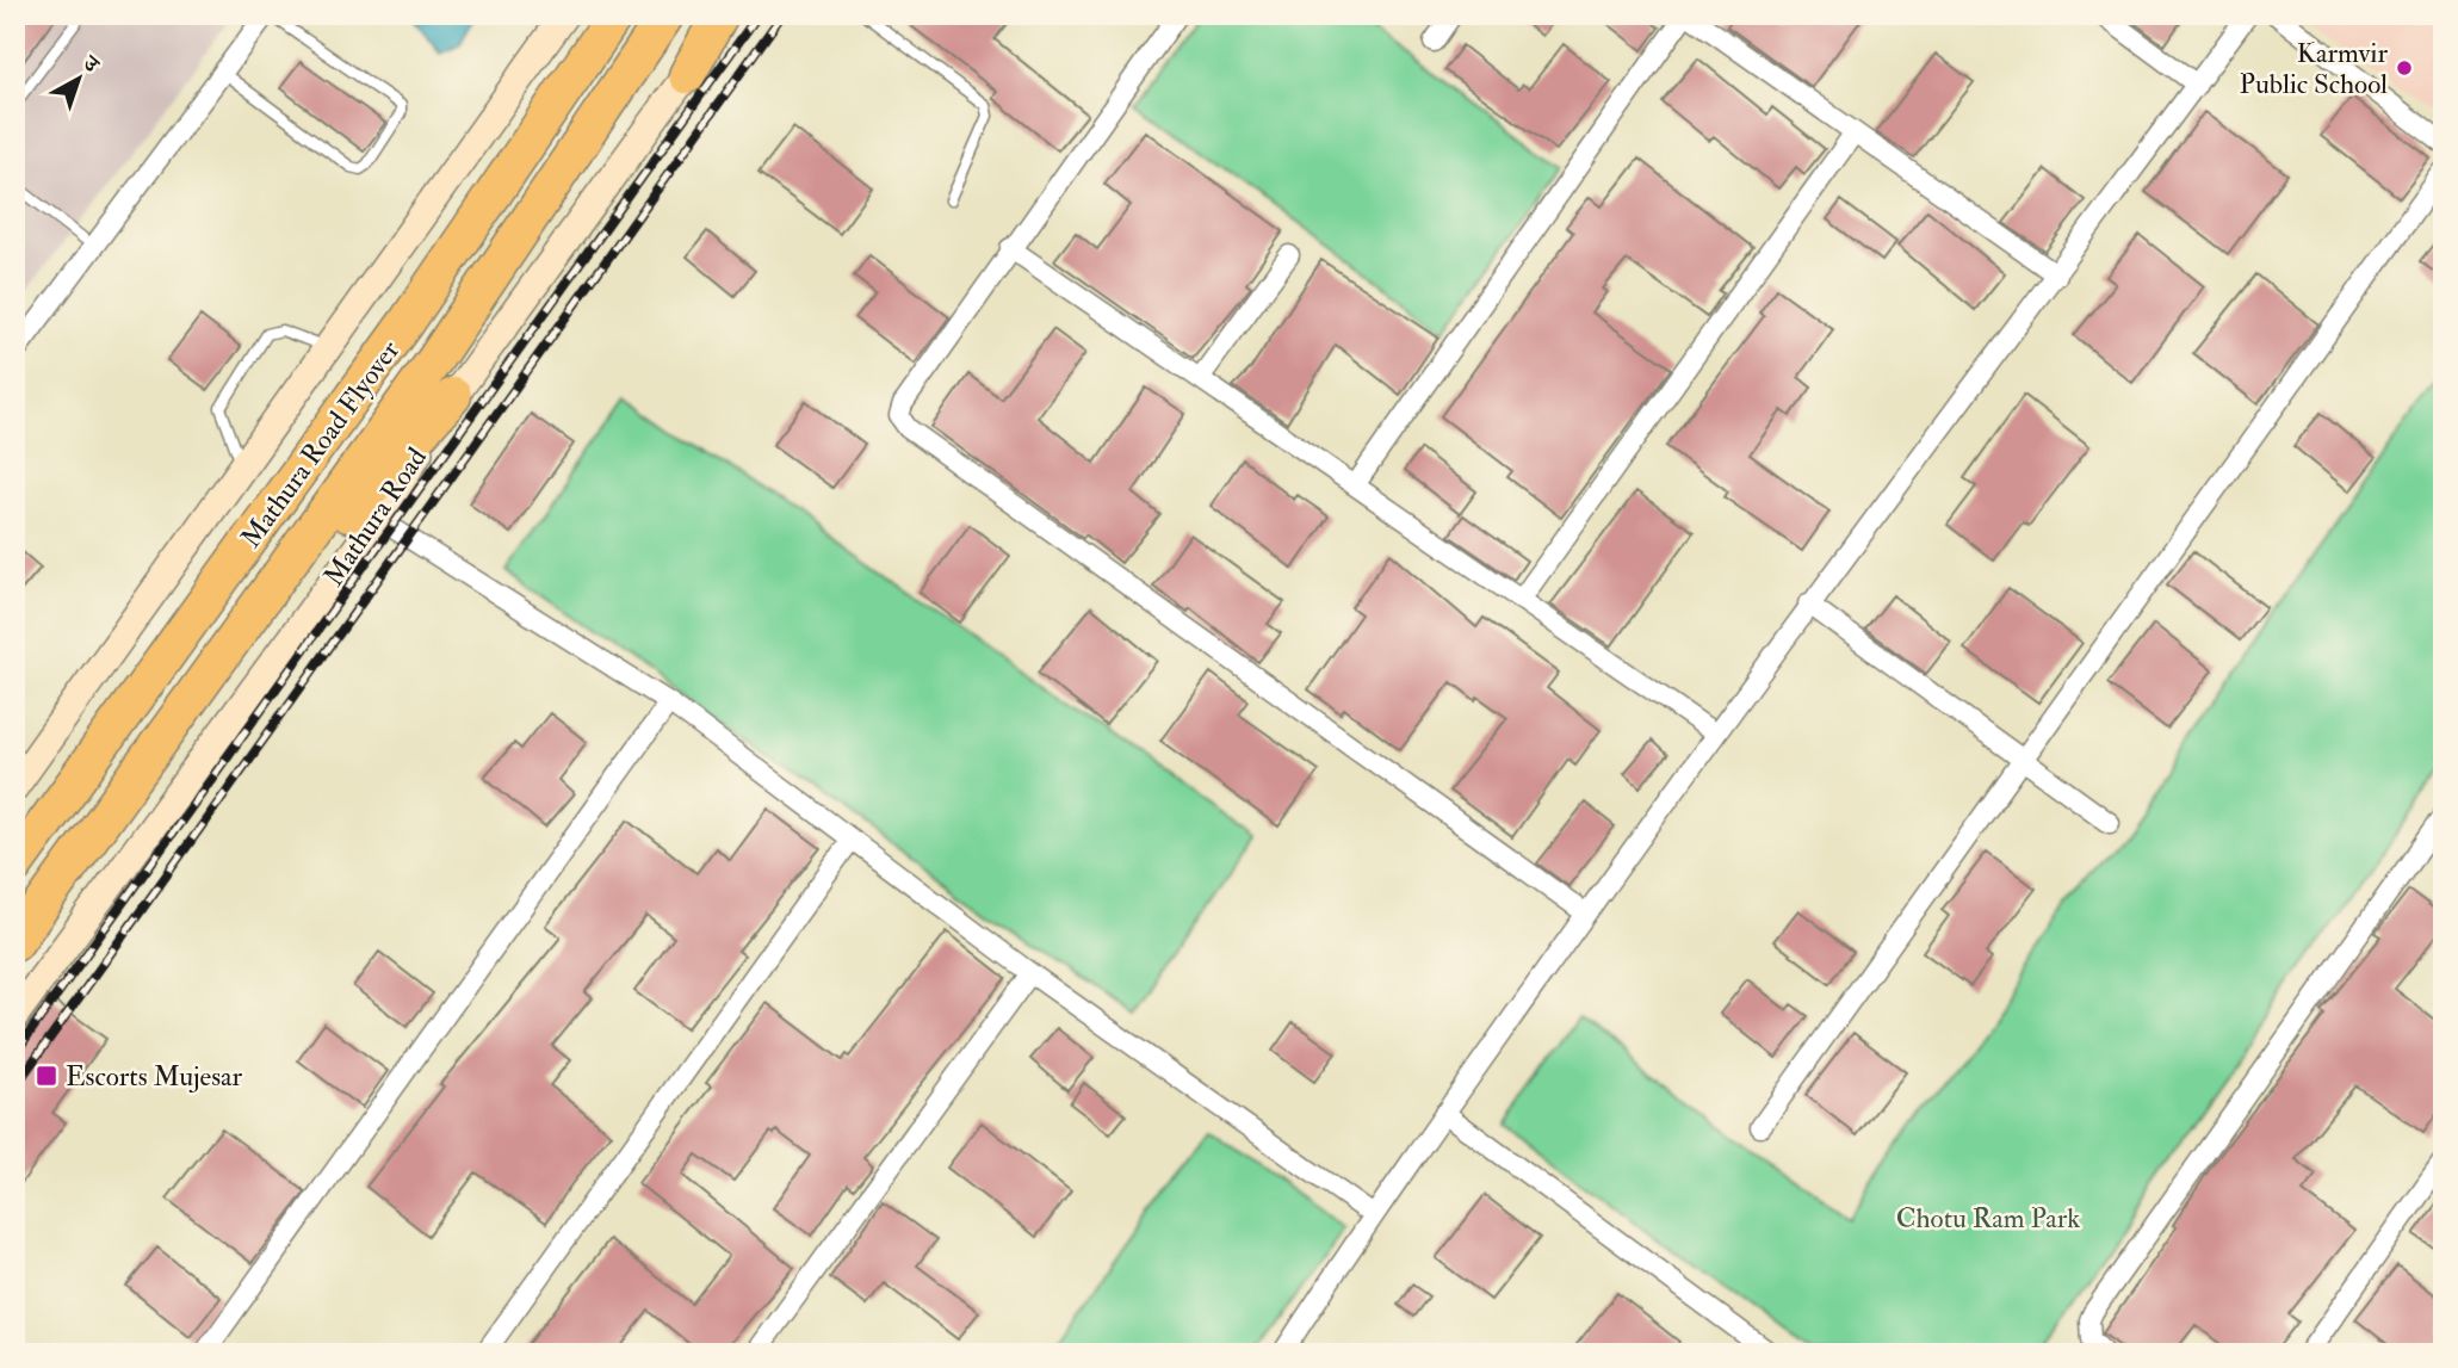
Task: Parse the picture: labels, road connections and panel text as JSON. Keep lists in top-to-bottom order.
{
  "streets": {
    "highway": ["Mathura Road Flyover", "Mathura Road"]
  },
  "parks": ["Chotu Ram Park"],
  "places": {
    "other": ["Karmvir Public School"],
    "transit": ["Escorts Mujesar"]
  },
  "north": "top right"
}
